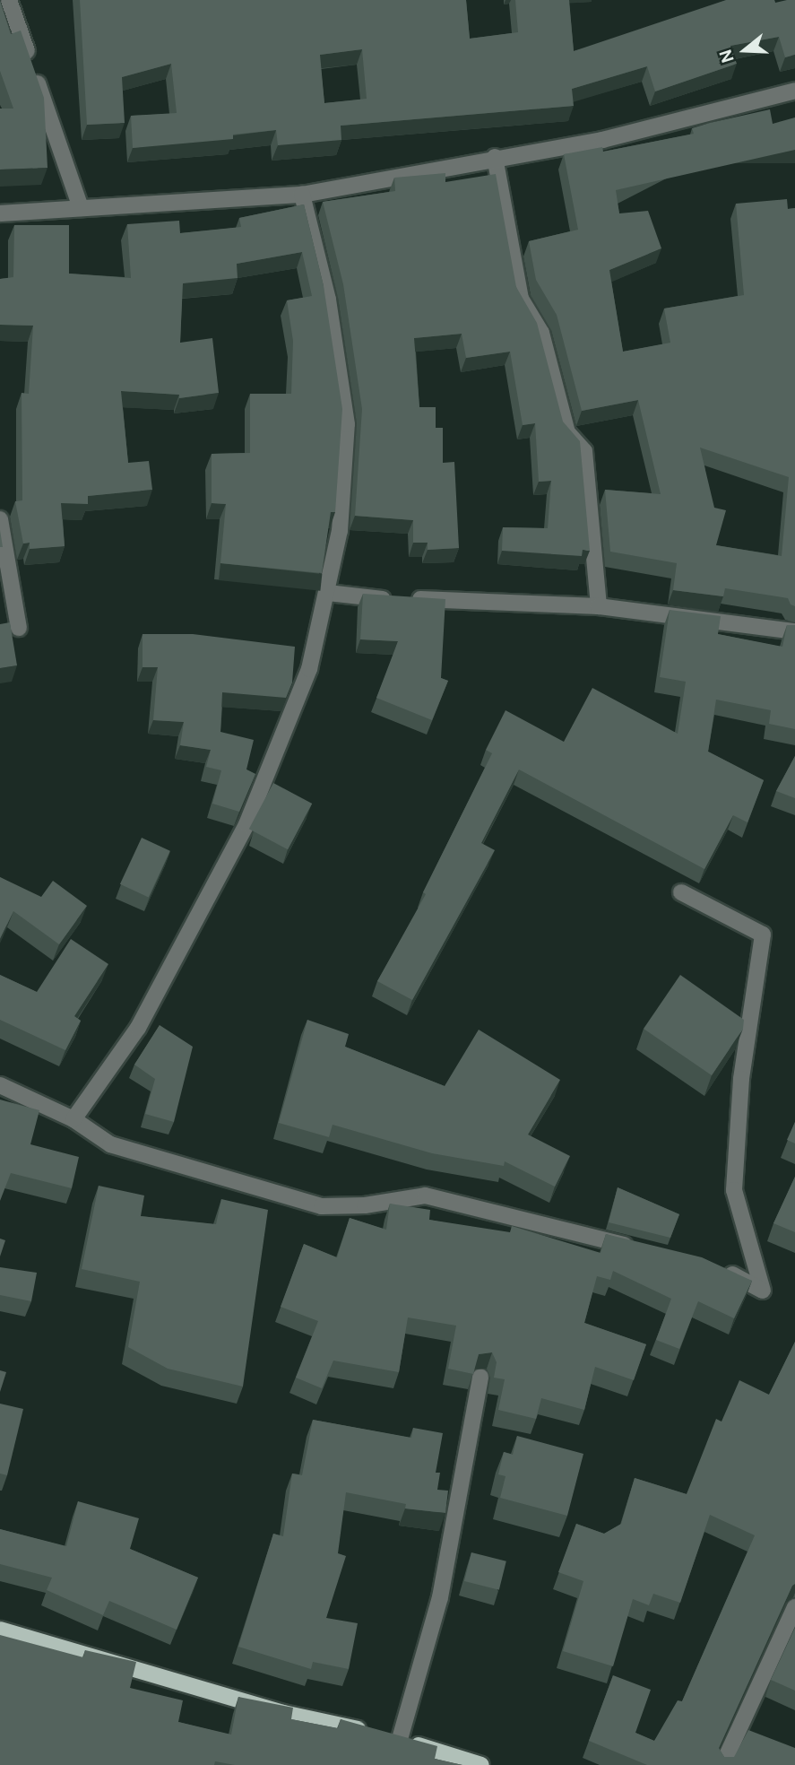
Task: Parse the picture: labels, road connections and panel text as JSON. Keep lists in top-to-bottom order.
{
  "north": "left"
}
